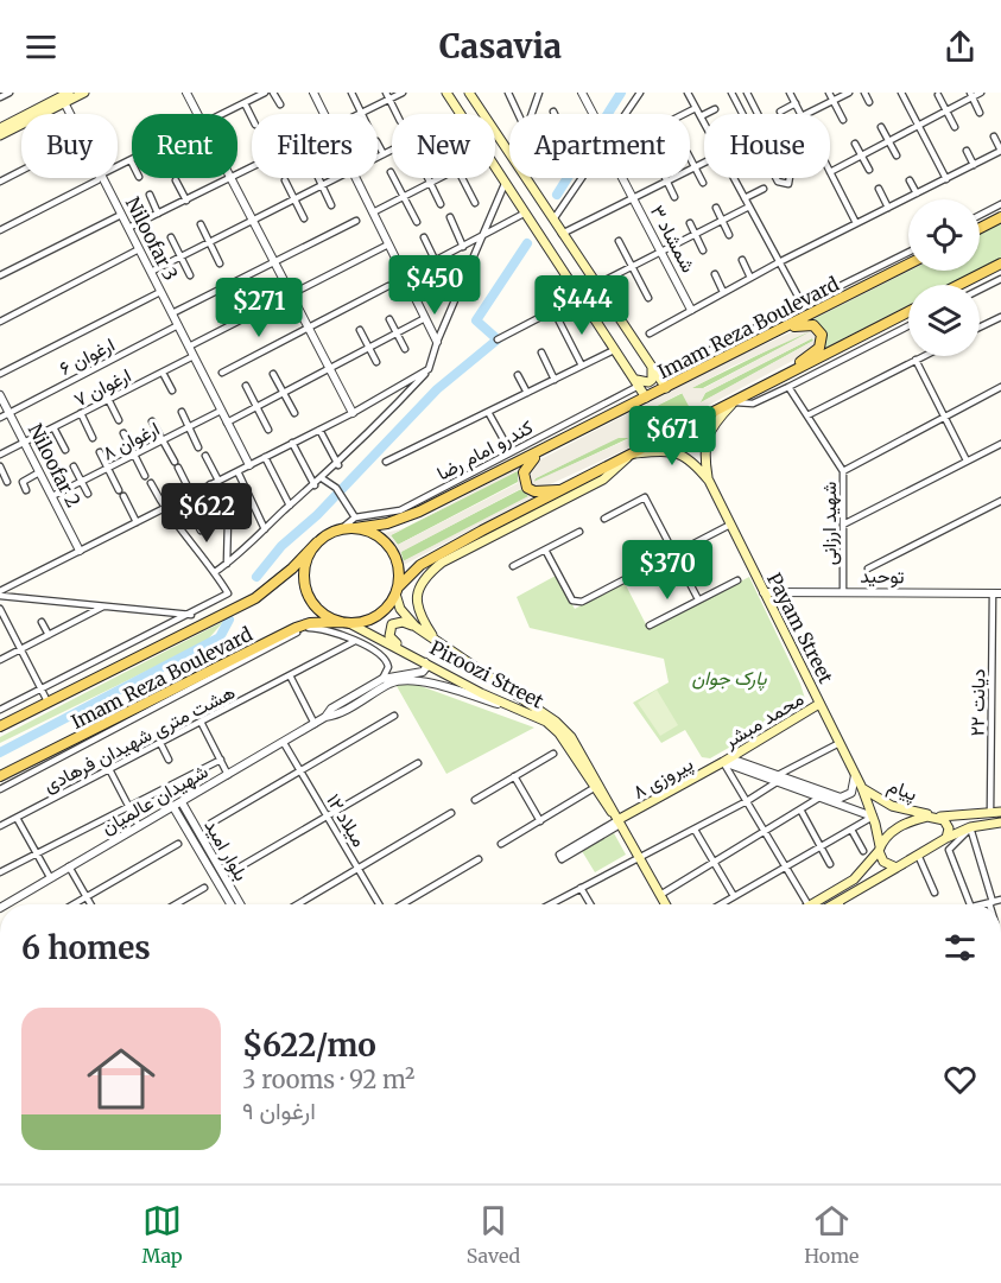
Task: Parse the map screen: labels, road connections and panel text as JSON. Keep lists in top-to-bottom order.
{
  "streets": {
    "main road": [
      "Imam Reza Boulevard",
      "Payam Street",
      "Piroozi Street",
      "محمد مبشر",
      "پیروزی ۸",
      "پیام"
    ],
    "street": [
      "Niloofar 3",
      "شمشاد ۳",
      "ارغوان ۶",
      "ارغوان ۷",
      "ارغوان ۸",
      "کندرو امام رضا",
      "Niloofar 2",
      "شهید ارزانی",
      "توحید",
      "دیانت ۲۲",
      "هشت متری شهیدان فرهادی",
      "شهیدان عالمیان",
      "میلاد ۱۲",
      "بلوار امید"
    ]
  },
  "crossings": [
    ["Niloofar 3", "ارغوان ۶"],
    ["Niloofar 3", "ارغوان ۷"],
    ["Niloofar 3", "ارغوان ۸"],
    ["Imam Reza Boulevard", "کندرو امام رضا"],
    ["Imam Reza Boulevard", "Piroozi Street"],
    ["ارغوان ۶", "Niloofar 2"],
    ["ارغوان ۷", "Niloofar 2"],
    ["ارغوان ۸", "Niloofar 2"],
    ["کندرو امام رضا", "Piroozi Street"],
    ["شهید ارزانی", "توحید"],
    ["توحید", "Payam Street"],
    ["توحید", "دیانت ۲۲"],
    ["Payam Street", "محمد مبشر"],
    ["Payam Street", "پیام"],
    ["Piroozi Street", "پیروزی ۸"],
    ["محمد مبشر", "پیروزی ۸"],
    ["شهیدان عالمیان", "میلاد ۱۲"],
    ["شهیدان عالمیان", "بلوار امید"]
  ],
  "parks": ["پارک جوان"],
  "page": {
    "header": "Casavia",
    "chip": [
      "Buy",
      "Rent",
      "Filters",
      "New",
      "Apartment",
      "House"
    ],
    "price": [
      "$450",
      "$444",
      "$271",
      "$671",
      "$622",
      "$370"
    ],
    "heading": "6 homes",
    "list": [
      {
        "name": "$622/mo",
        "note": "3 rooms · 92 m² · ارغوان ۹"
      }
    ],
    "tabs": ["Map", "Saved", "Home"]
  }
}
